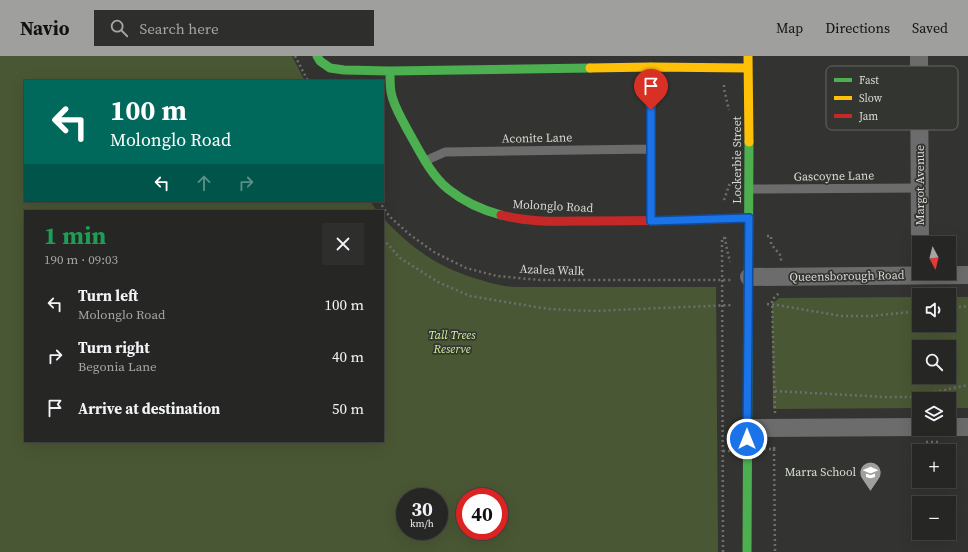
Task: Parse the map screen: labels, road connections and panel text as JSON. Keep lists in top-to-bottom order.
{
  "streets": {
    "street": [
      "Lockerbie Street",
      "Margot Avenue",
      "Molonglo Road",
      "Queensborough Road"
    ],
    "lane": ["Aconite Lane", "Gascoyne Lane"],
    "path": ["Azalea Walk"]
  },
  "crossings": [
    ["Aconite Lane", "Molonglo Road"],
    ["Lockerbie Street", "Gascoyne Lane"],
    ["Lockerbie Street", "Molonglo Road"],
    ["Lockerbie Street", "Azalea Walk"],
    ["Lockerbie Street", "Queensborough Road"],
    ["Gascoyne Lane", "Margot Avenue"],
    ["Azalea Walk", "Queensborough Road"]
  ],
  "parks": ["Tall Trees Reserve"],
  "places": {
    "school or university": ["Marra School"]
  },
  "legend": ["Fast", "Slow", "Jam"],
  "north": "bottom",
  "page": {
    "header": "Navio",
    "search": "Search here",
    "nav": ["Map", "Directions", "Saved"],
    "turn": ["100 m", "Molonglo Road"],
    "heading": ["1 min", "190 m · 09:03"],
    "map_buttons": ["+", "−"],
    "list": [
      {
        "name": "Turn left",
        "note": "Molonglo Road",
        "value": "100 m"
      },
      {
        "name": "Turn right",
        "note": "Begonia Lane",
        "value": "40 m"
      },
      {
        "name": "Arrive at destination",
        "value": "50 m"
      }
    ],
    "speed": "30 km/h",
    "limit": "40"
  }
}
